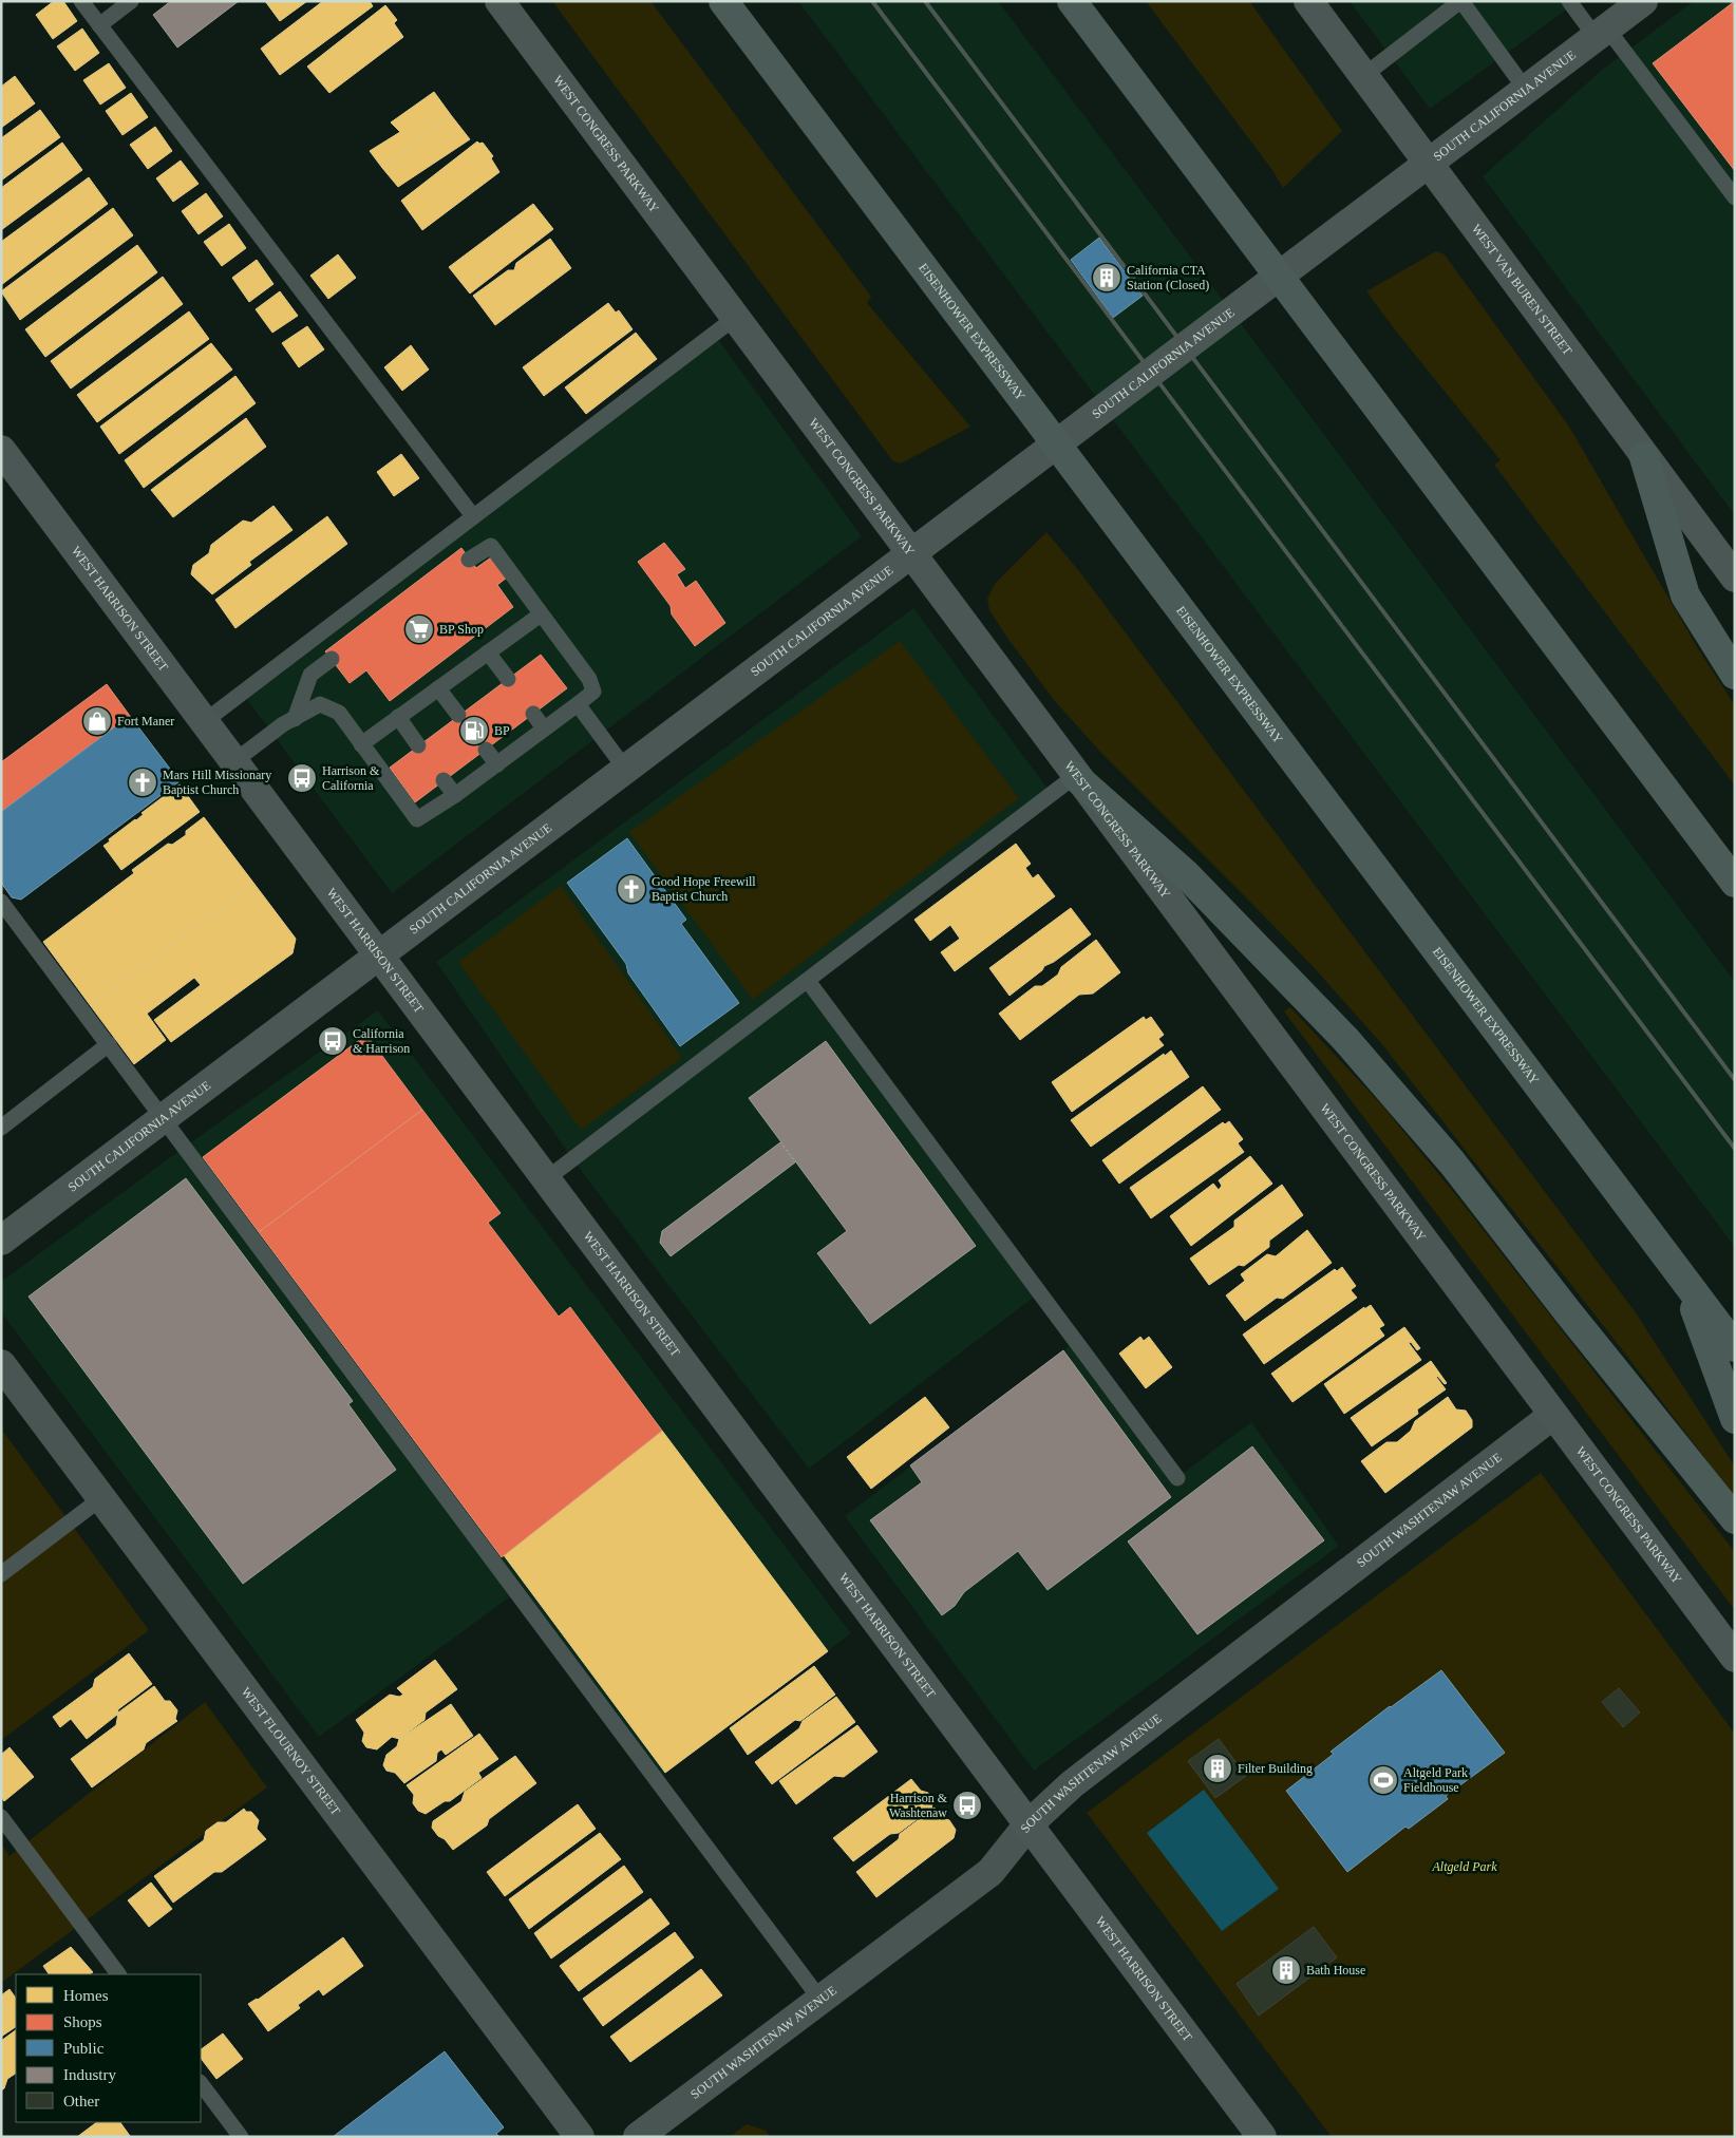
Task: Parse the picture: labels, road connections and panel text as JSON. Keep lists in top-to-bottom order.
{
  "streets": {
    "highway": ["EISENHOWER EXPRESSWAY"],
    "street": [
      "SOUTH CALIFORNIA AVENUE",
      "WEST CONGRESS PARKWAY",
      "WEST VAN BUREN STREET",
      "WEST HARRISON STREET",
      "SOUTH WASHTENAW AVENUE",
      "WEST FLOURNOY STREET"
    ]
  },
  "crossings": [
    ["SOUTH CALIFORNIA AVENUE", "WEST CONGRESS PARKWAY"],
    ["SOUTH CALIFORNIA AVENUE", "WEST VAN BUREN STREET"],
    ["SOUTH CALIFORNIA AVENUE", "WEST HARRISON STREET"],
    ["WEST CONGRESS PARKWAY", "SOUTH WASHTENAW AVENUE"],
    ["WEST HARRISON STREET", "SOUTH WASHTENAW AVENUE"]
  ],
  "parks": ["Altgeld Park"],
  "places": {
    "building": ["California CTA Station (Closed)", "Filter Building", "Bath House"],
    "supermarket": ["BP Shop"],
    "shop": ["Fort Maner"],
    "fuel station": ["BP"],
    "bus stop": ["Harrison & California", "California & Harrison", "Harrison & Washtenaw"],
    "church": ["Mars Hill Missionary Baptist Church", "Good Hope Freewill Baptist Church"],
    "sports": ["Altgeld Park Fieldhouse"]
  },
  "legend": [
    "Homes",
    "Shops",
    "Public",
    "Industry",
    "Other"
  ]
}
